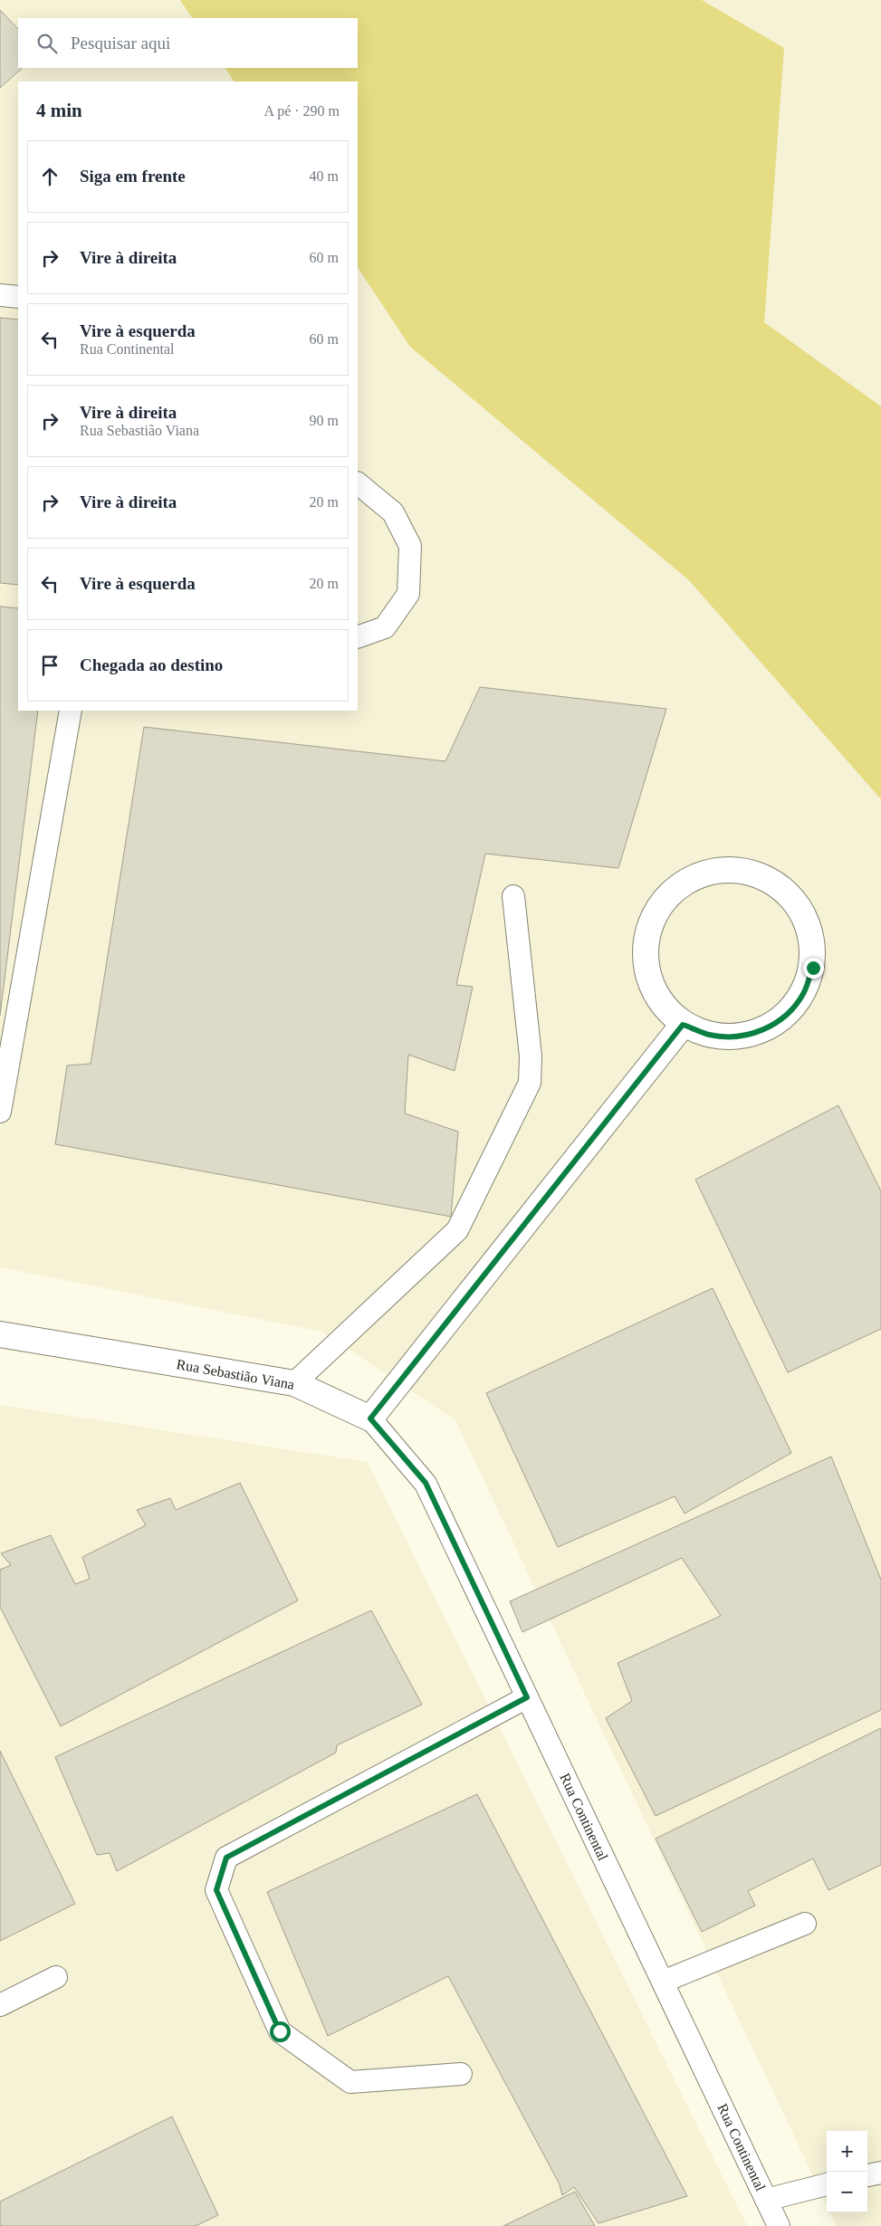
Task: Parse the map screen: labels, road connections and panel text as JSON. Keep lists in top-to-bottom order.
{
  "streets": {
    "street": ["Rua Sebastião Viana"],
    "lane": ["Rua Continental"]
  },
  "crossings": [
    ["Rua Sebastião Viana", "Rua Continental"]
  ],
  "page": {
    "search": "Pesquisar aqui",
    "heading": ["4 min", "A pé · 290 m"],
    "list": [
      ["Siga em frente", "40 m"],
      ["Vire à direita", "60 m"],
      ["Vire à esquerda", "Rua Continental", "60 m"],
      ["Vire à direita", "Rua Sebastião Viana", "90 m"],
      ["Vire à direita", "20 m"],
      ["Vire à esquerda", "20 m"],
      "Chegada ao destino"
    ],
    "map_buttons": ["+", "−"]
  }
}
